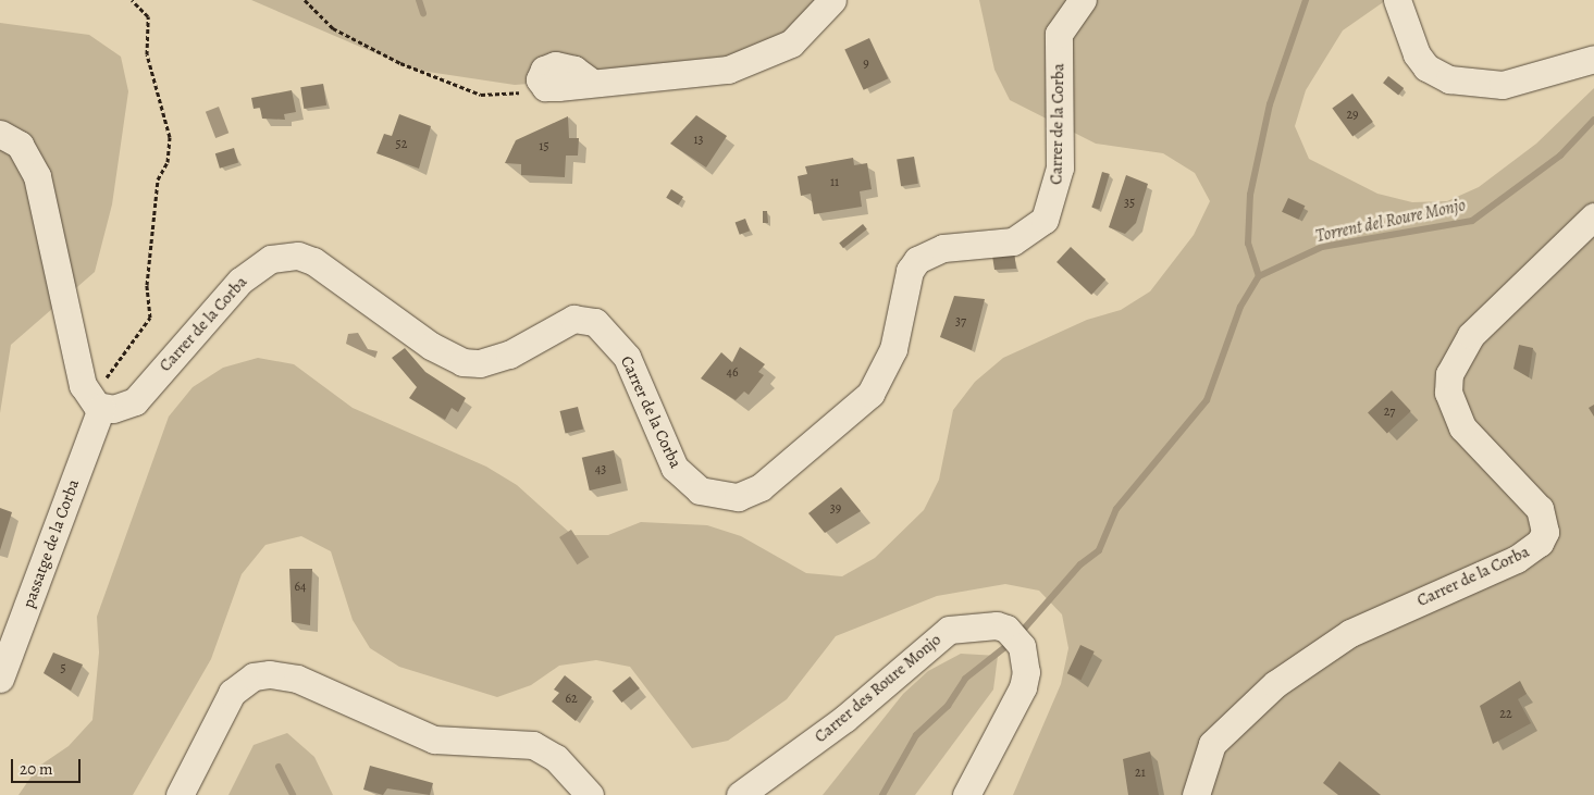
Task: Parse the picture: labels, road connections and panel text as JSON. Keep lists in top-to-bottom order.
{
  "streets": {
    "street": ["Carrer de la Corba", "passatge de la Corba", "Carrer des Roure Monjo"]
  },
  "crossings": [
    ["Carrer de la Corba", "passatge de la Corba"]
  ],
  "water": ["Torrent del Roure Monjo"],
  "house_numbers": [
    "9",
    "29",
    "13",
    "52",
    "15",
    "11",
    "35",
    "37",
    "46",
    "27",
    "43",
    "39",
    "64",
    "5",
    "62",
    "22",
    "21"
  ],
  "scale_bar": "20 m"
}
